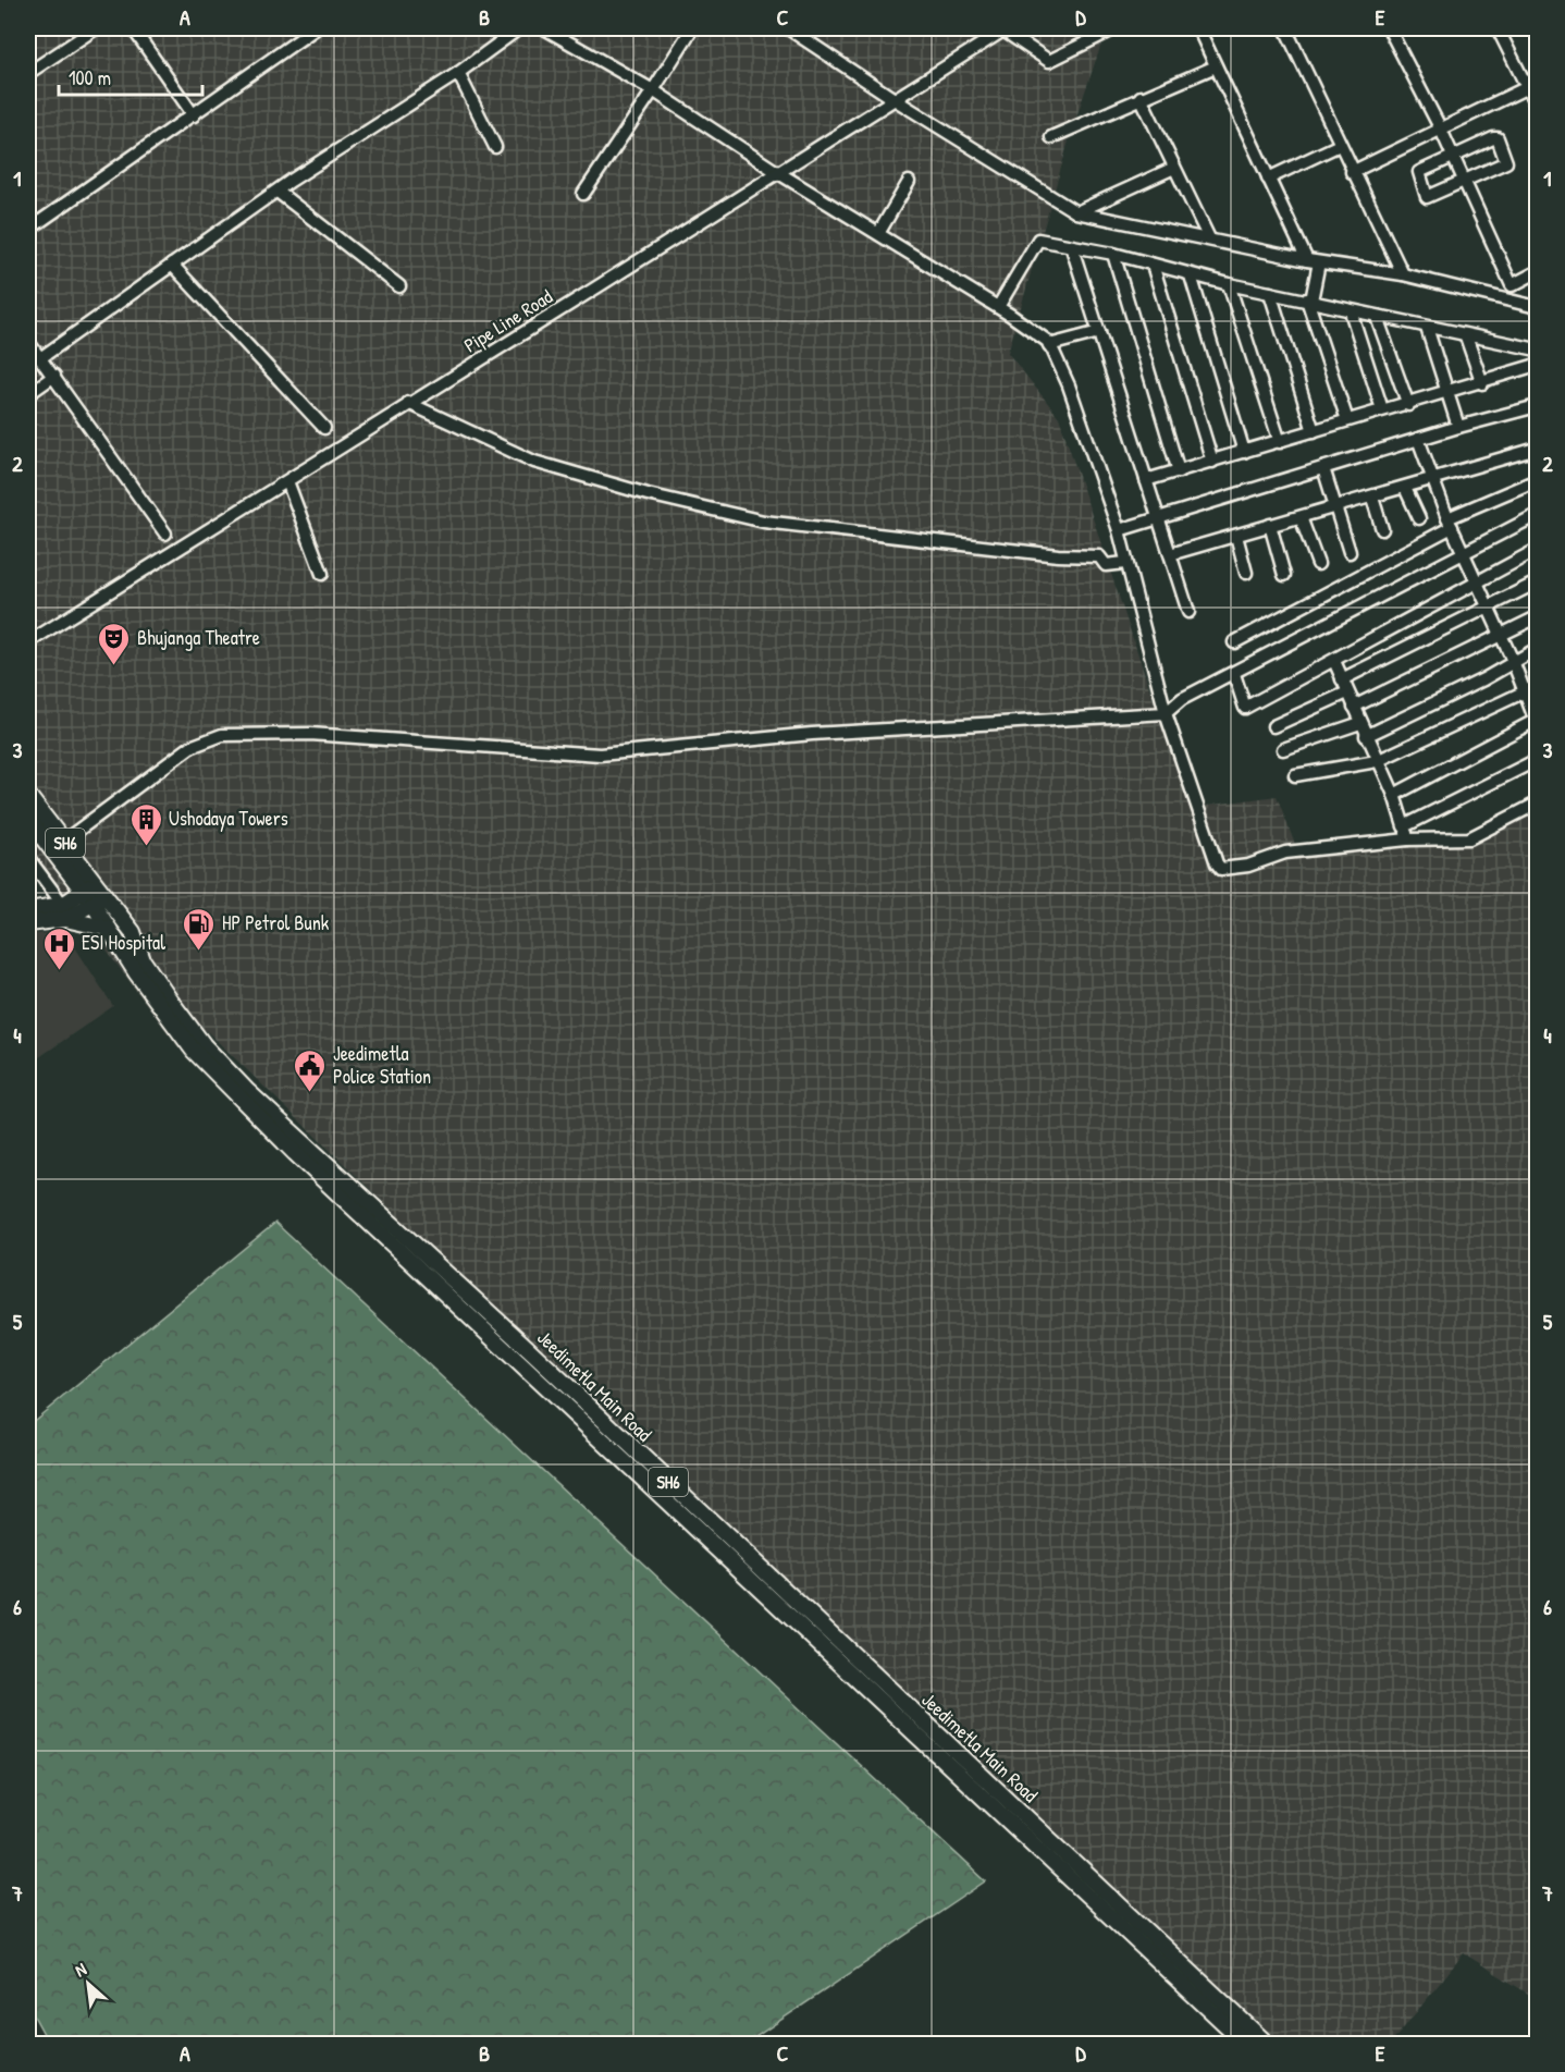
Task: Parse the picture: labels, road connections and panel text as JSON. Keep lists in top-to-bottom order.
{
  "streets": {
    "main road": ["SH6", "Jeedimetla Main Road"],
    "street": ["Pipe Line Road"]
  },
  "places": {
    "theatre": ["Bhujanga Theatre"],
    "building": ["Ushodaya Towers"],
    "fuel station": ["HP Petrol Bunk"],
    "hospital": ["ESI Hospital"],
    "public building": ["Jeedimetla Police Station"]
  },
  "scale_bar": "100 m",
  "north": "top left",
  "grid": {
    "columns": [
      "A",
      "B",
      "C",
      "D",
      "E"
    ],
    "rows": [
      "1",
      "2",
      "3",
      "4",
      "5",
      "6",
      "7"
    ]
  }
}
